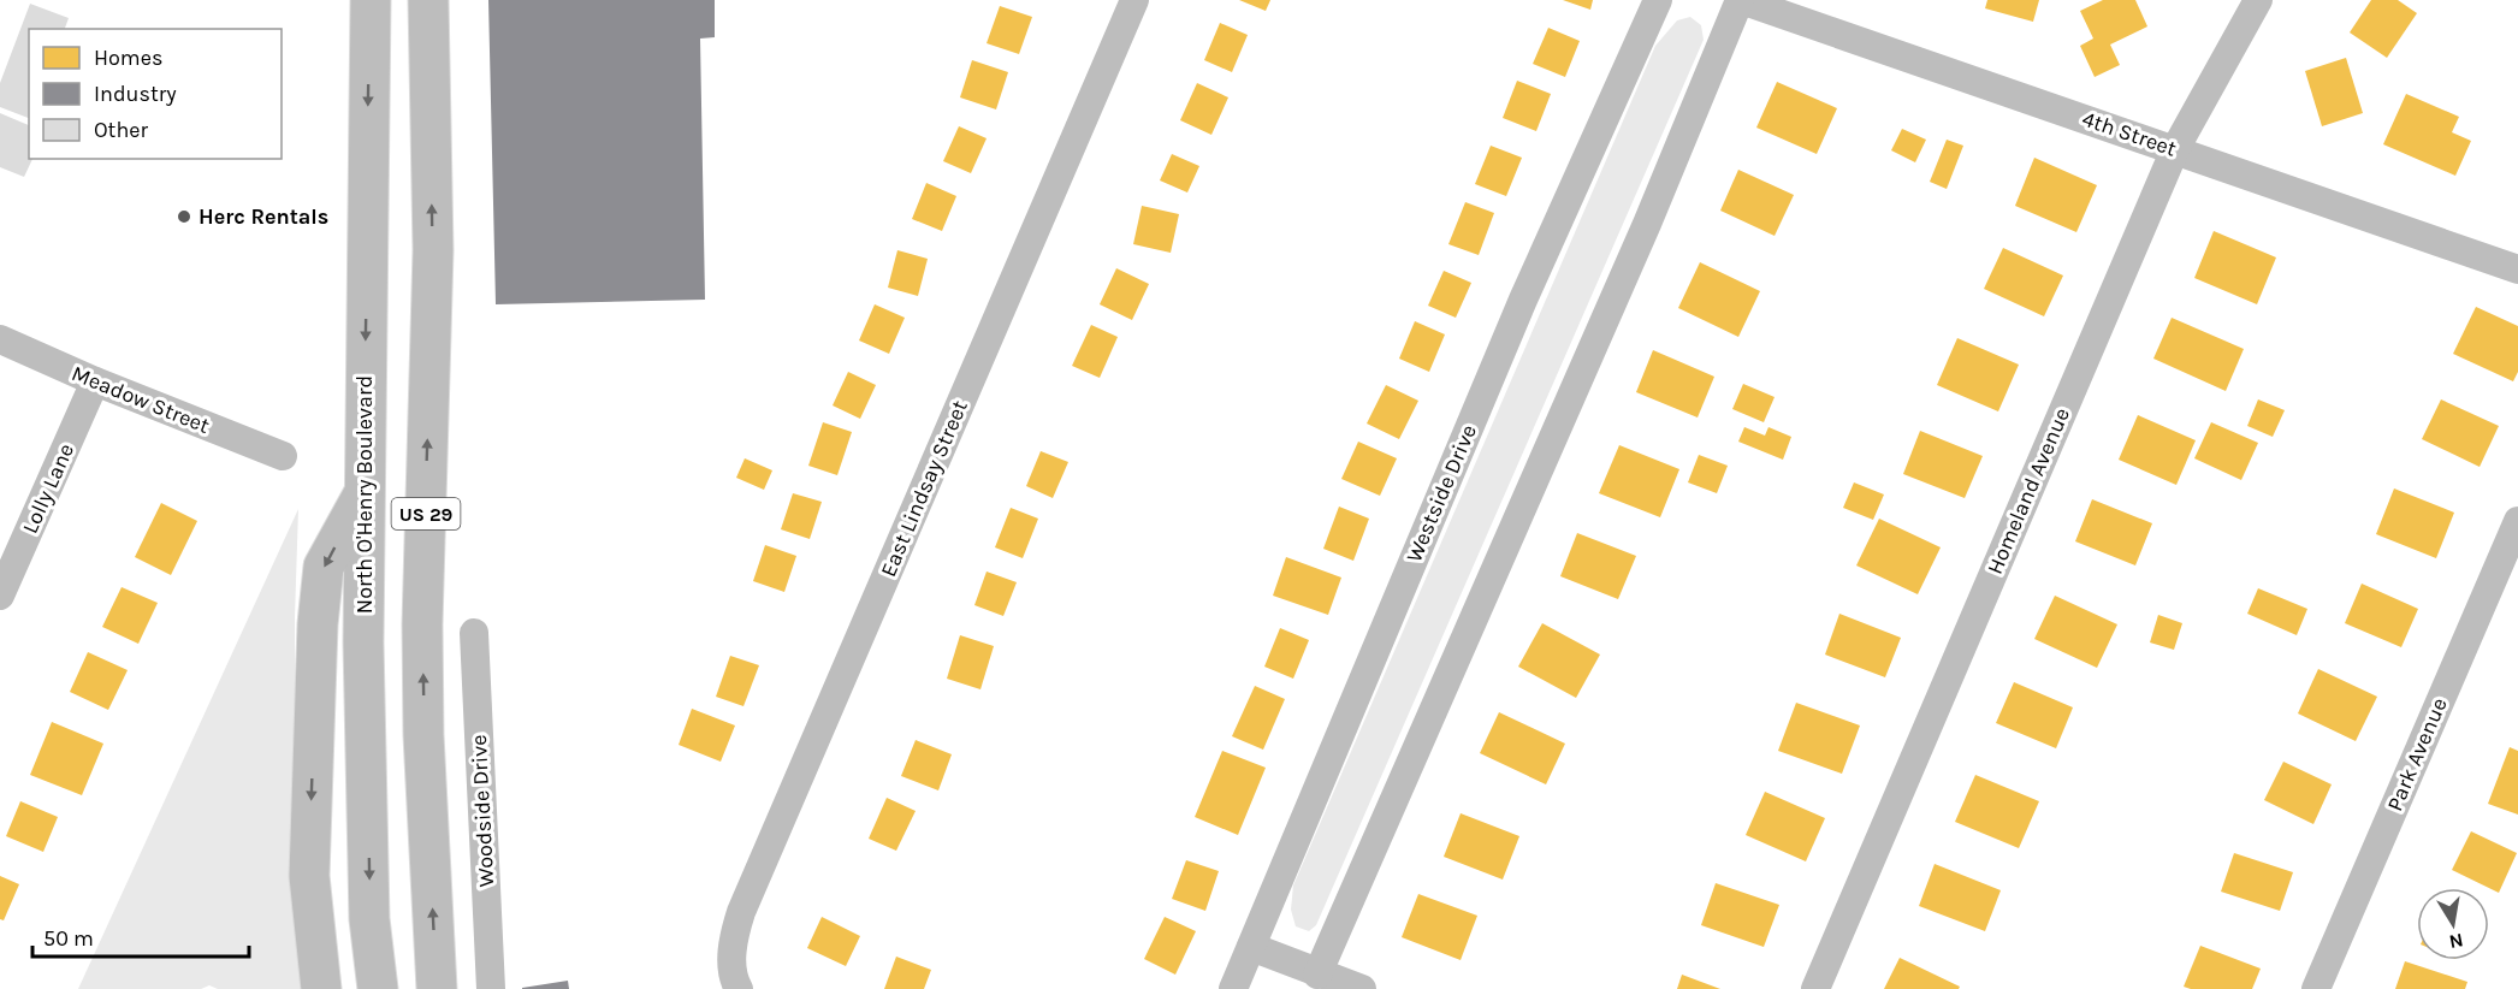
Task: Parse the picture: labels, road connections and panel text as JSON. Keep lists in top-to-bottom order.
{
  "streets": {
    "highway": ["North O'Henry Boulevard", "US 29"],
    "street": [
      "4th Street",
      "Meadow Street",
      "Lolly Lane",
      "East Lindsay Street",
      "Homeland Avenue",
      "Westside Drive",
      "Park Avenue",
      "Woodside Drive"
    ]
  },
  "crossings": [
    ["4th Street", "Homeland Avenue"],
    ["Meadow Street", "Lolly Lane"]
  ],
  "places": ["Herc Rentals"],
  "legend": ["Homes", "Industry", "Other"],
  "scale_bar": "50 m",
  "north": "bottom"
}
